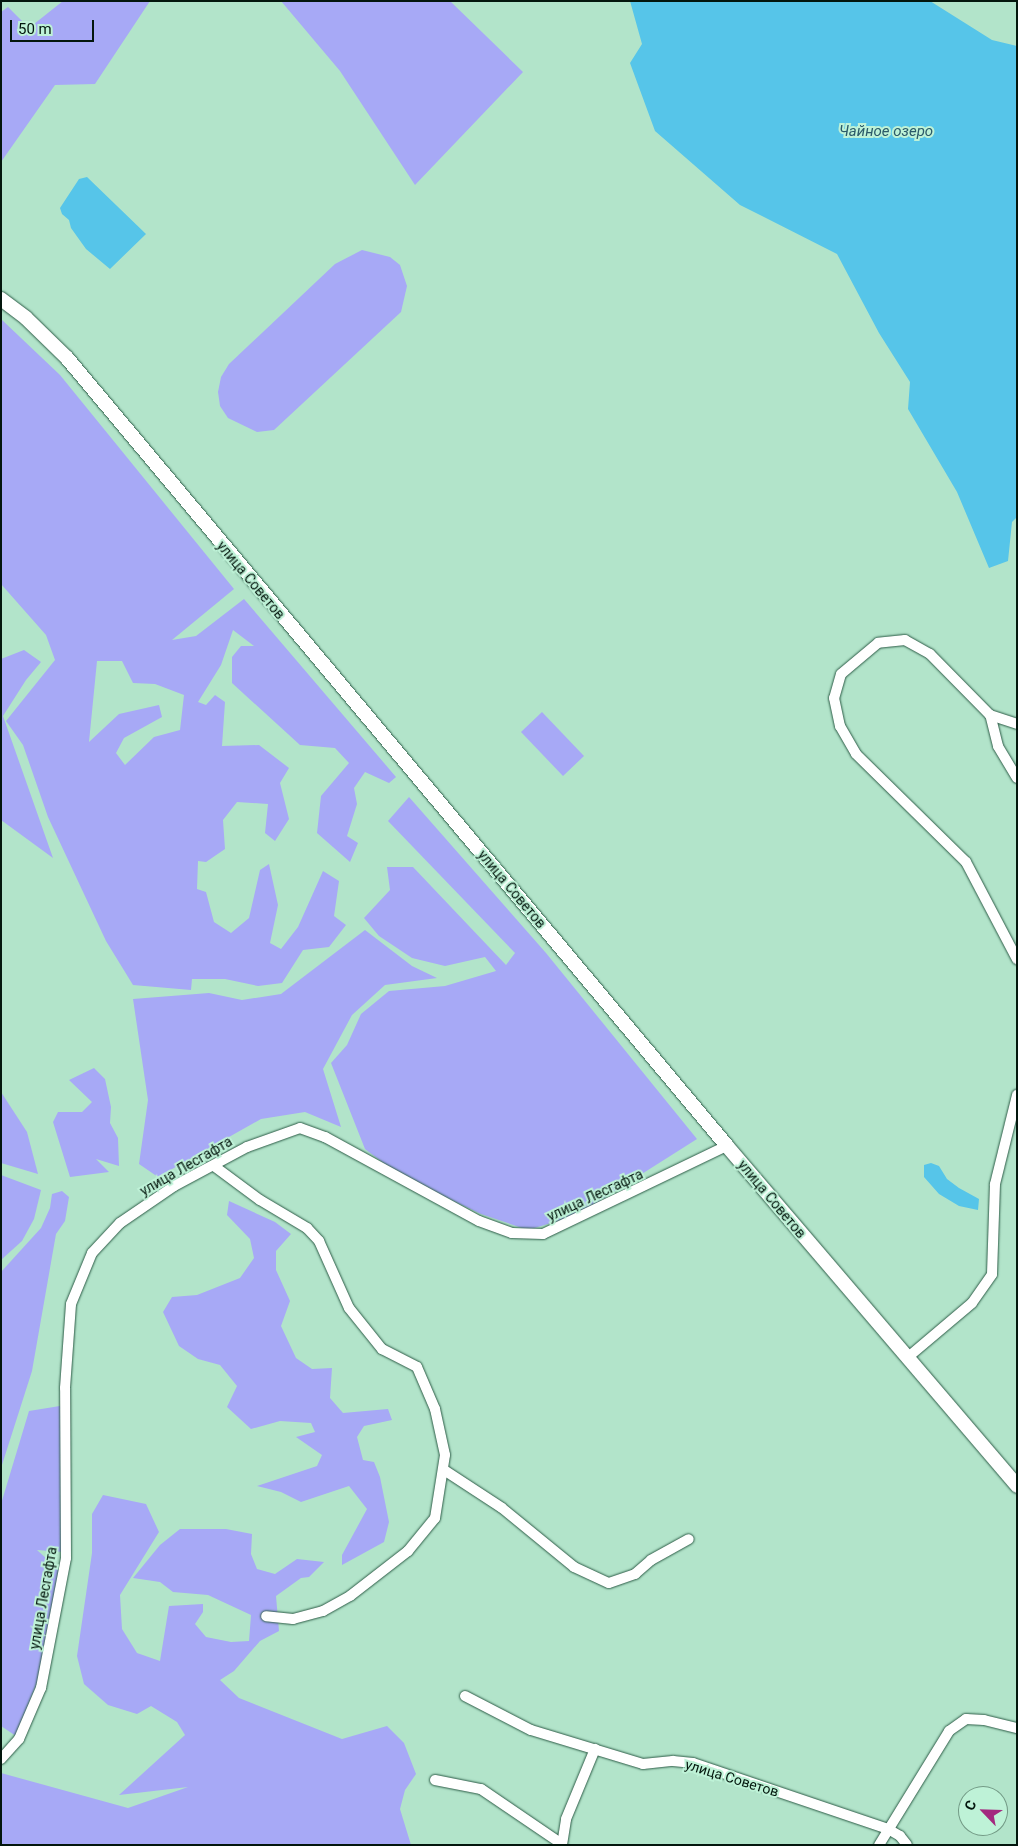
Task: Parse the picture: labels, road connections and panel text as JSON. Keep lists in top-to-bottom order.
{
  "streets": {
    "main road": ["улица Советов"],
    "street": ["улица Лесгафта"]
  },
  "crossings": [
    ["улица Советов", "улица Лесгафта"]
  ],
  "water": ["Чайное озеро"],
  "scale_bar": "50 m",
  "north": "top left"
}
